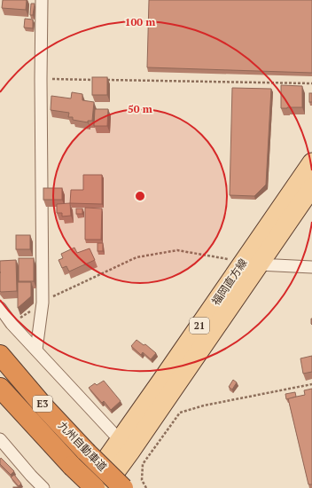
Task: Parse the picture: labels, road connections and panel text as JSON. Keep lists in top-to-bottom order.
{
  "streets": {
    "highway": ["E3", "九州自動車道"],
    "main road": ["福岡直方線", "21"]
  },
  "rings": ["100 m", "50 m"]
}
